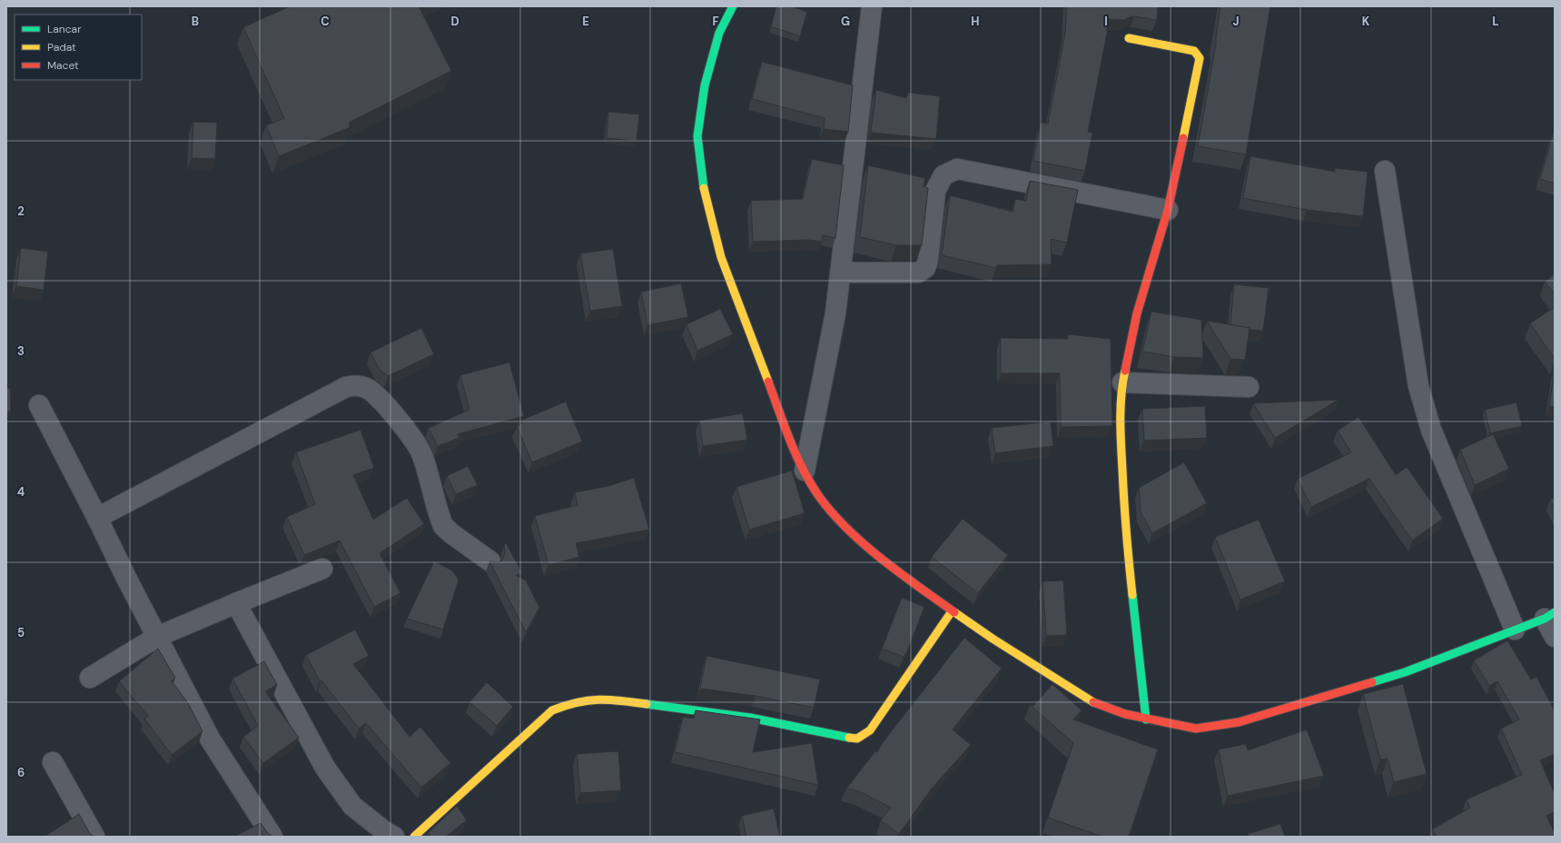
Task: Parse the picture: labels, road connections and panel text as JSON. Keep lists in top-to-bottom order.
{
  "legend": ["Lancar", "Padat", "Macet"],
  "grid": {
    "columns": [
      "B",
      "C",
      "D",
      "E",
      "F",
      "G",
      "H",
      "I",
      "J",
      "K",
      "L"
    ],
    "rows": [
      "2",
      "3",
      "4",
      "5",
      "6"
    ]
  }
}
